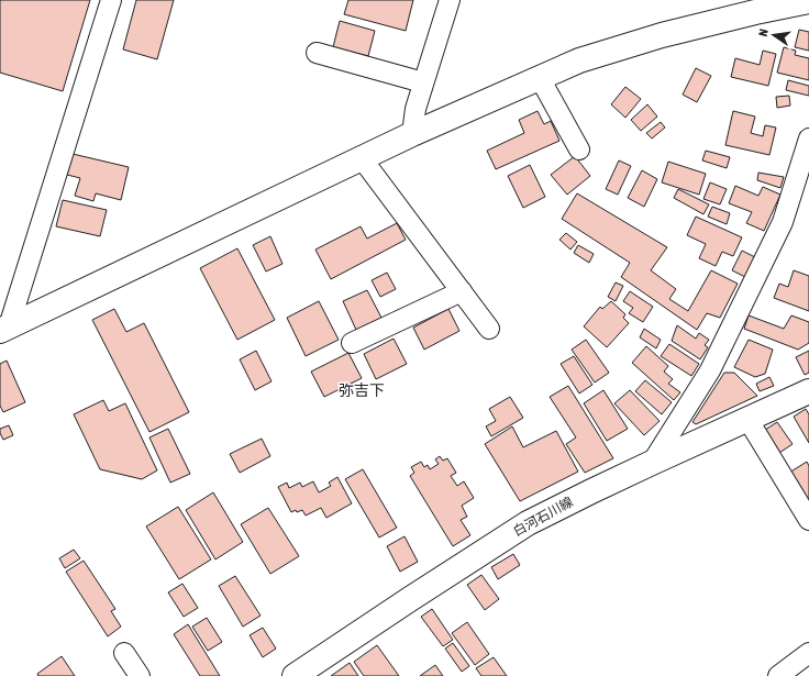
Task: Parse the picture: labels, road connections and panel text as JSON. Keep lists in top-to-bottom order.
{
  "streets": {
    "street": ["白河石川線"]
  },
  "districts": ["弥吉下"],
  "north": "left"
}
